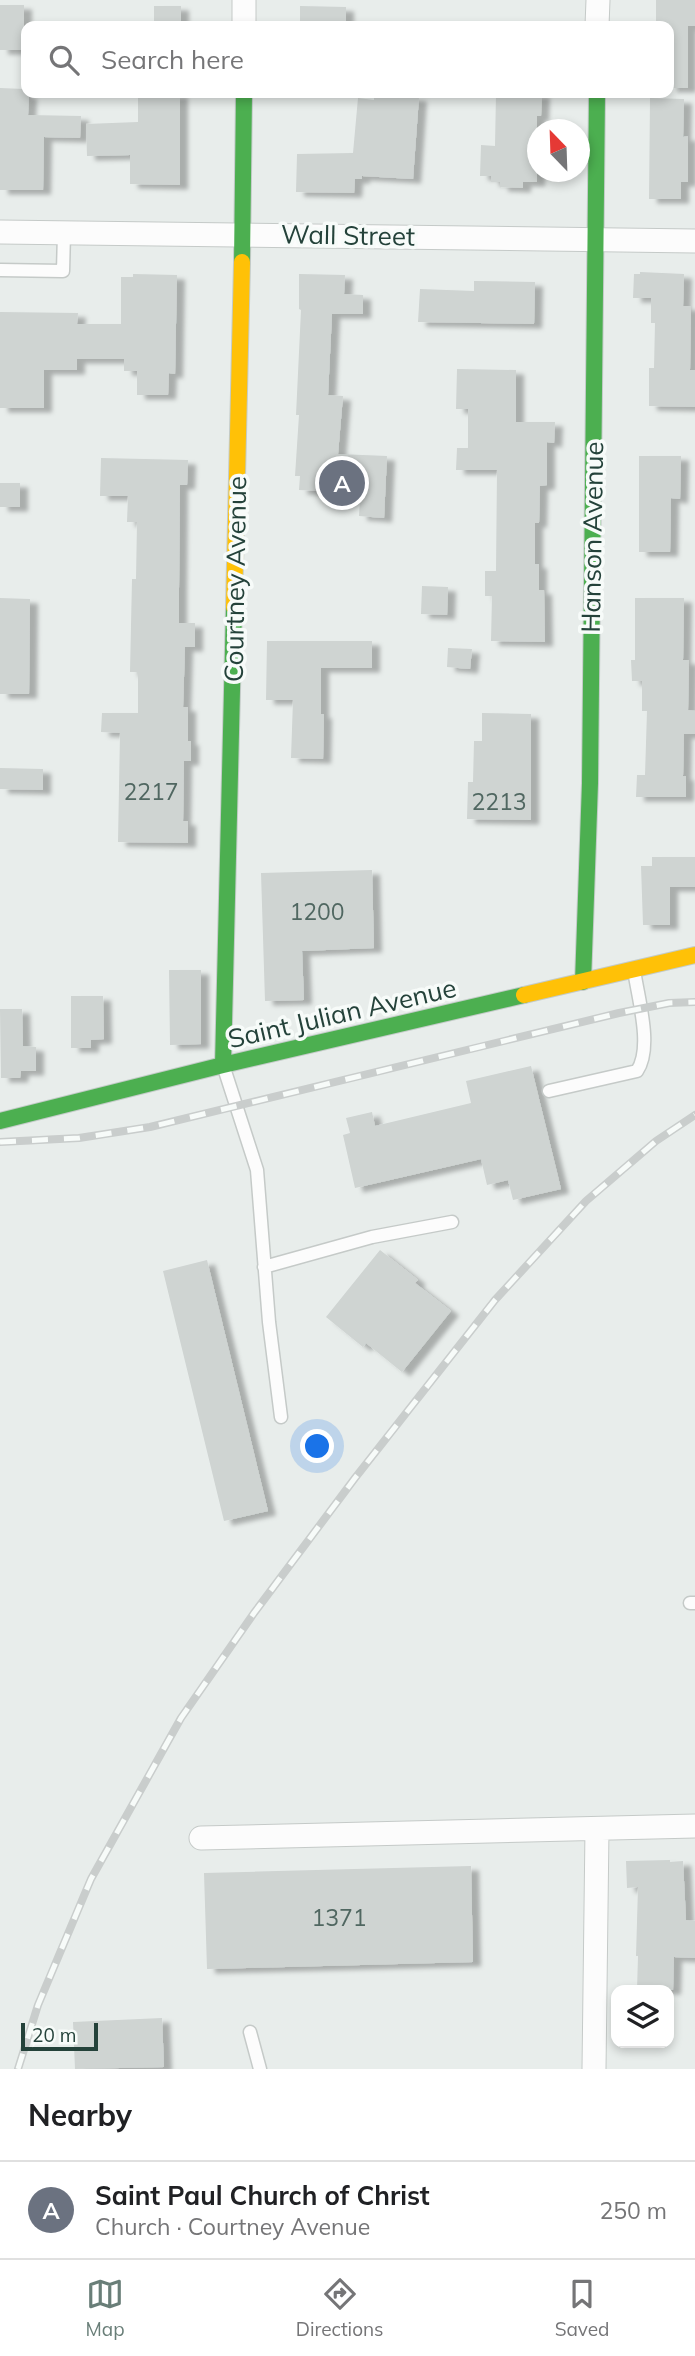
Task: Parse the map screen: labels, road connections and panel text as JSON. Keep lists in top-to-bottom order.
{
  "streets": {
    "street": [
      "Wall Street",
      "Hanson Avenue",
      "Courtney Avenue",
      "Saint Julian Avenue"
    ]
  },
  "crossings": [
    ["Wall Street", "Hanson Avenue"],
    ["Wall Street", "Courtney Avenue"],
    ["Hanson Avenue", "Saint Julian Avenue"],
    ["Courtney Avenue", "Saint Julian Avenue"]
  ],
  "house_numbers": [
    "2217",
    "2213",
    "1200",
    "1371"
  ],
  "scale_bar": "20 m",
  "north": "top left",
  "page": {
    "search": "Search here",
    "pins": "A",
    "scale": "20 m",
    "heading": "Nearby",
    "list": [
      {
        "mark": "A",
        "name": "Saint Paul Church of Christ",
        "note": "Church · Courtney Avenue",
        "value": "250 m"
      }
    ],
    "nav": ["Map", "Directions", "Saved"]
  }
}
